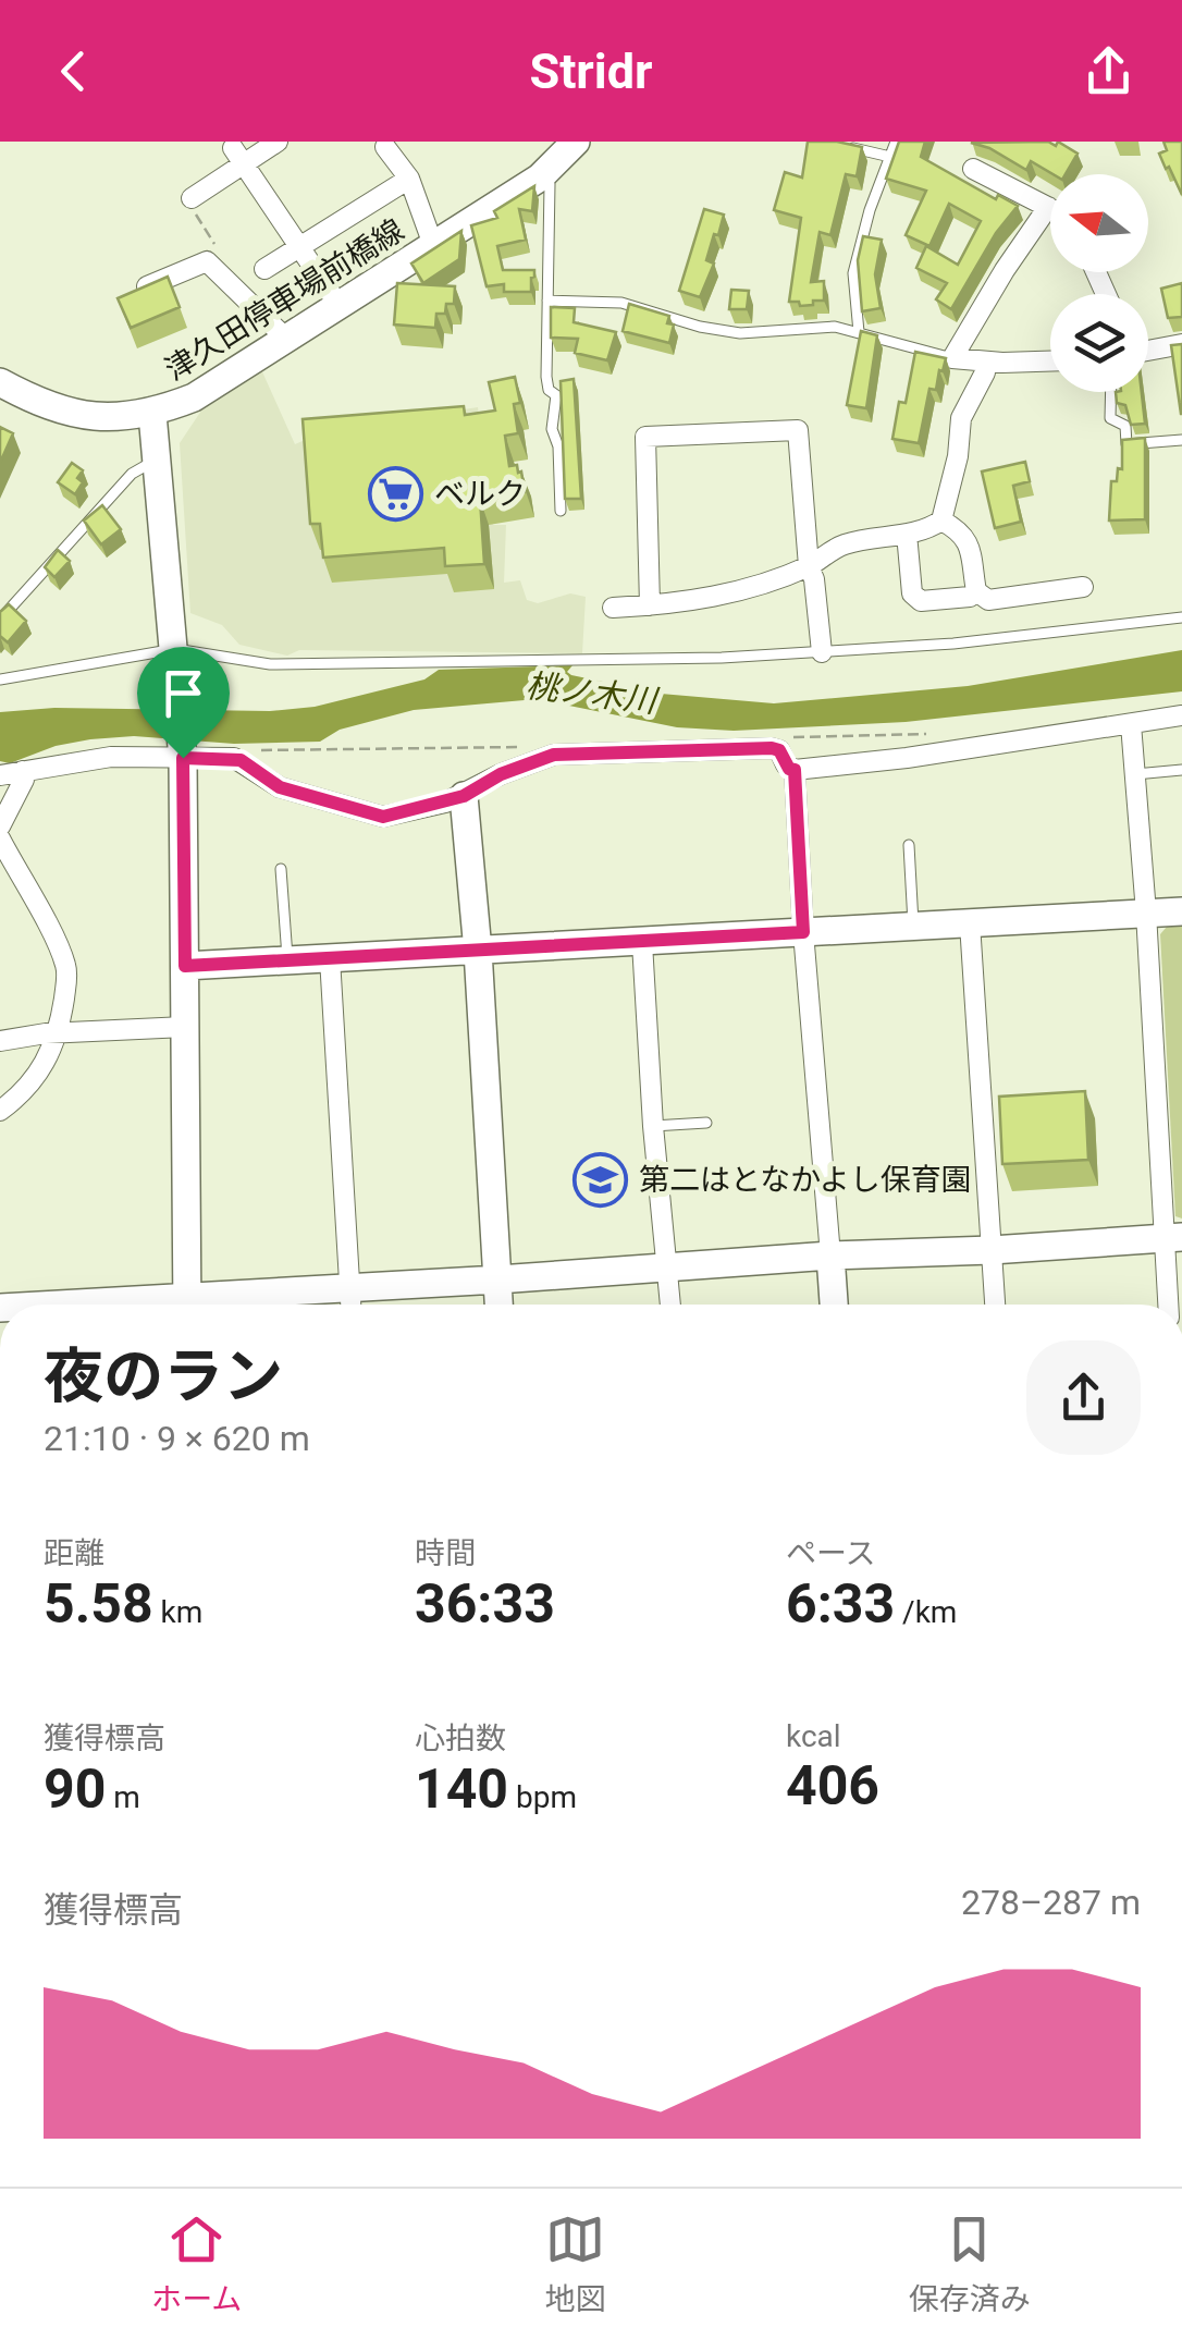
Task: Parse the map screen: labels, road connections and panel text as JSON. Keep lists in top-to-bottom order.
{
  "streets": {
    "street": ["津久田停車場前橋線"]
  },
  "water": ["桃ノ木川"],
  "places": {
    "supermarket": ["ベルク"],
    "school or university": ["第二はとなかよし保育園"]
  },
  "north": "left",
  "page": {
    "header": "Stridr",
    "heading": ["夜のラン", "21:10 · 9 × 620 m"],
    "stats": [
      ["距離", "5.58 km"],
      ["時間", "36:33"],
      ["ペース", "6:33 /km"],
      ["獲得標高", "90 m"],
      ["心拍数", "140 bpm"],
      ["kcal", "406"]
    ],
    "chart": ["獲得標高", "278–287 m"],
    "tabs": ["ホーム", "地図", "保存済み"]
  }
}
